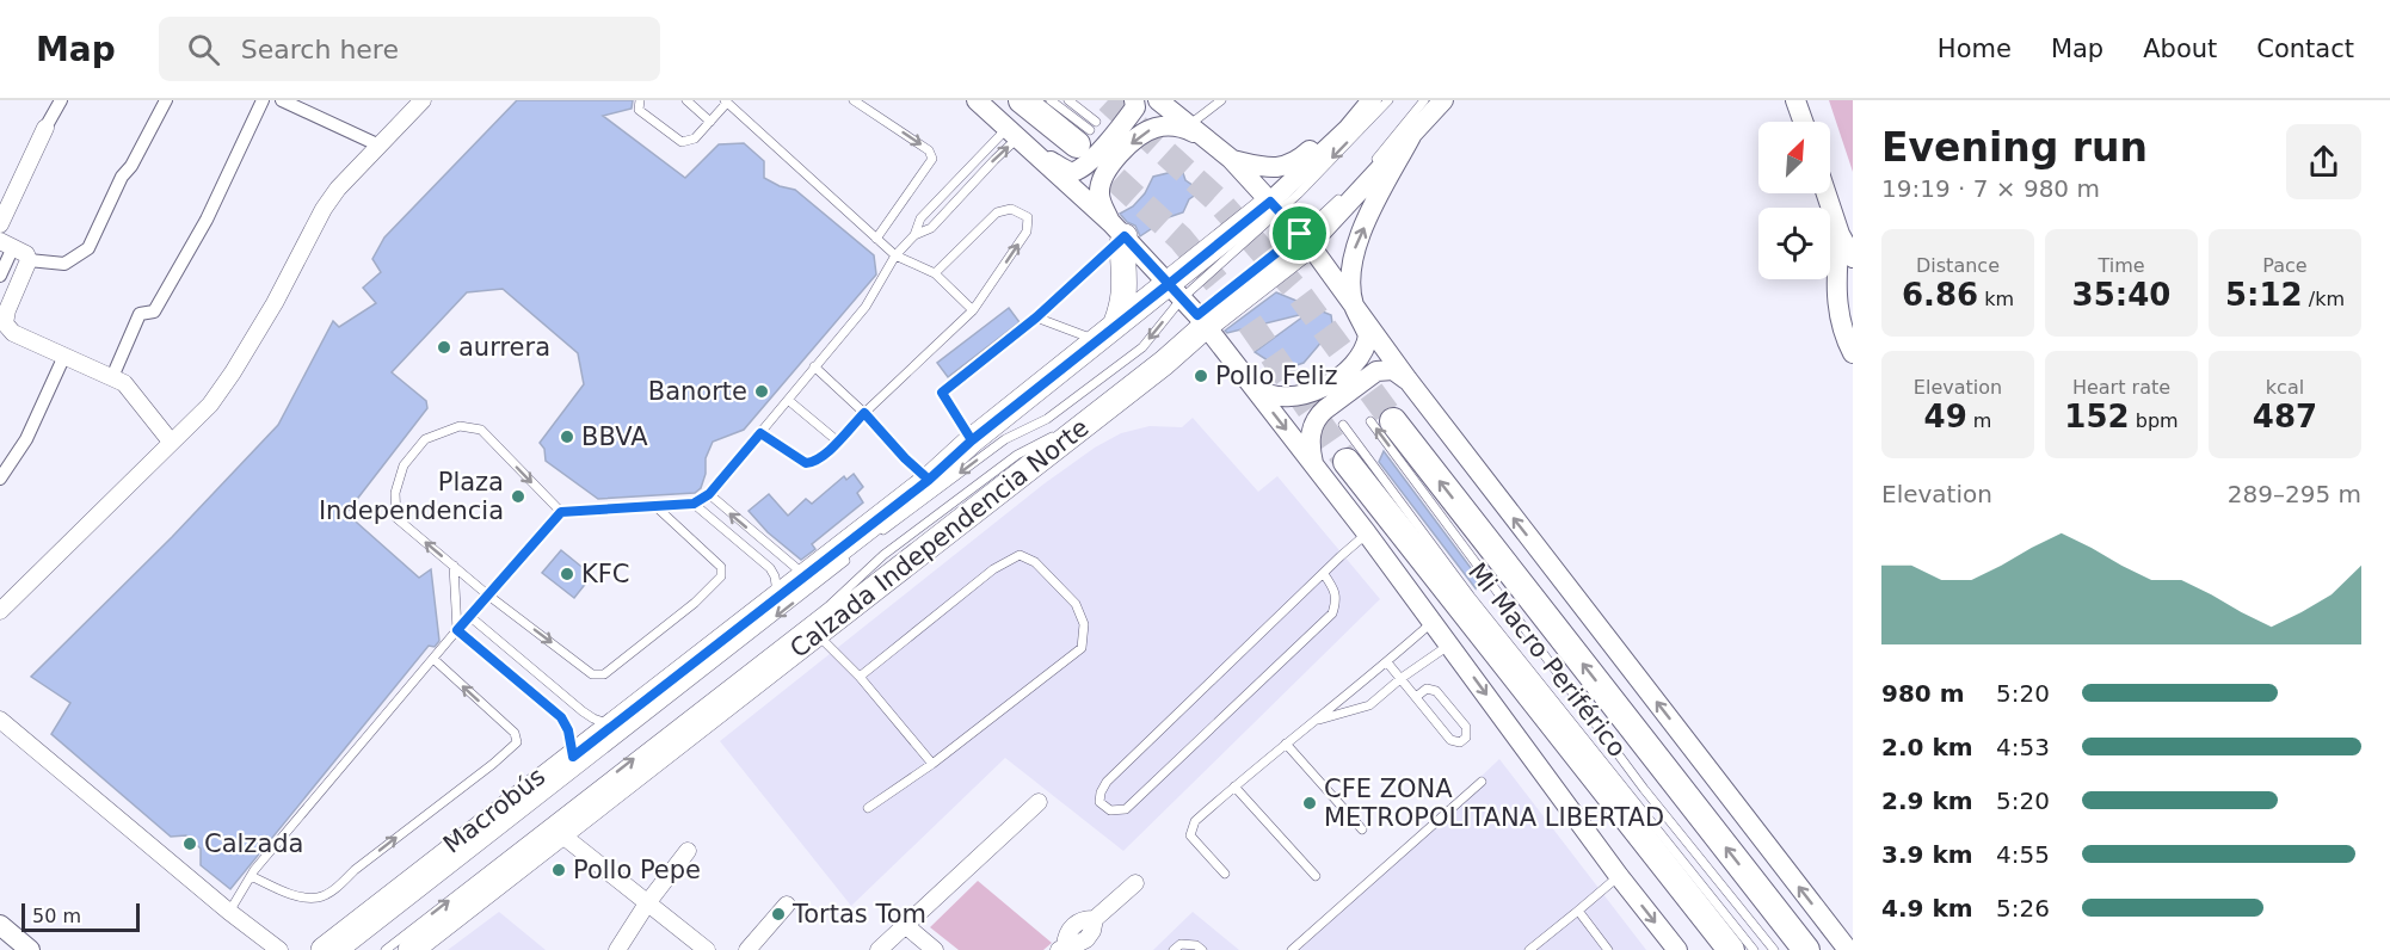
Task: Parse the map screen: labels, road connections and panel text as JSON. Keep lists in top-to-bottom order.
{
  "streets": {
    "main road": ["Calzada Independencia Norte"],
    "lane": ["Mi Macro Periférico", "Macrobús"]
  },
  "places": [
    "aurrera",
    "Pollo Feliz",
    "Banorte",
    "BBVA",
    "Plaza Independencia",
    "KFC",
    "CFE ZONA METROPOLITANA LIBERTAD",
    "Calzada",
    "Pollo Pepe",
    "Tortas Tom"
  ],
  "scale_bar": "50 m",
  "north": "top right",
  "page": {
    "header": "Map",
    "search": "Search here",
    "nav": [
      "Home",
      "Map",
      "About",
      "Contact"
    ],
    "heading": ["Evening run", "19:19 · 7 × 980 m"],
    "stats": [
      ["Distance", "6.86 km"],
      ["Time", "35:40"],
      ["Pace", "5:12 /km"],
      ["Elevation", "49 m"],
      ["Heart rate", "152 bpm"],
      ["kcal", "487"]
    ],
    "chart": ["Elevation", "289–295 m"],
    "list": [
      {
        "name": "980 m",
        "note": "5:20"
      },
      {
        "name": "2.0 km",
        "note": "4:53"
      },
      {
        "name": "2.9 km",
        "note": "5:20"
      },
      {
        "name": "3.9 km",
        "note": "4:55"
      },
      {
        "name": "4.9 km",
        "note": "5:26"
      }
    ],
    "scale": "50 m"
  }
}
